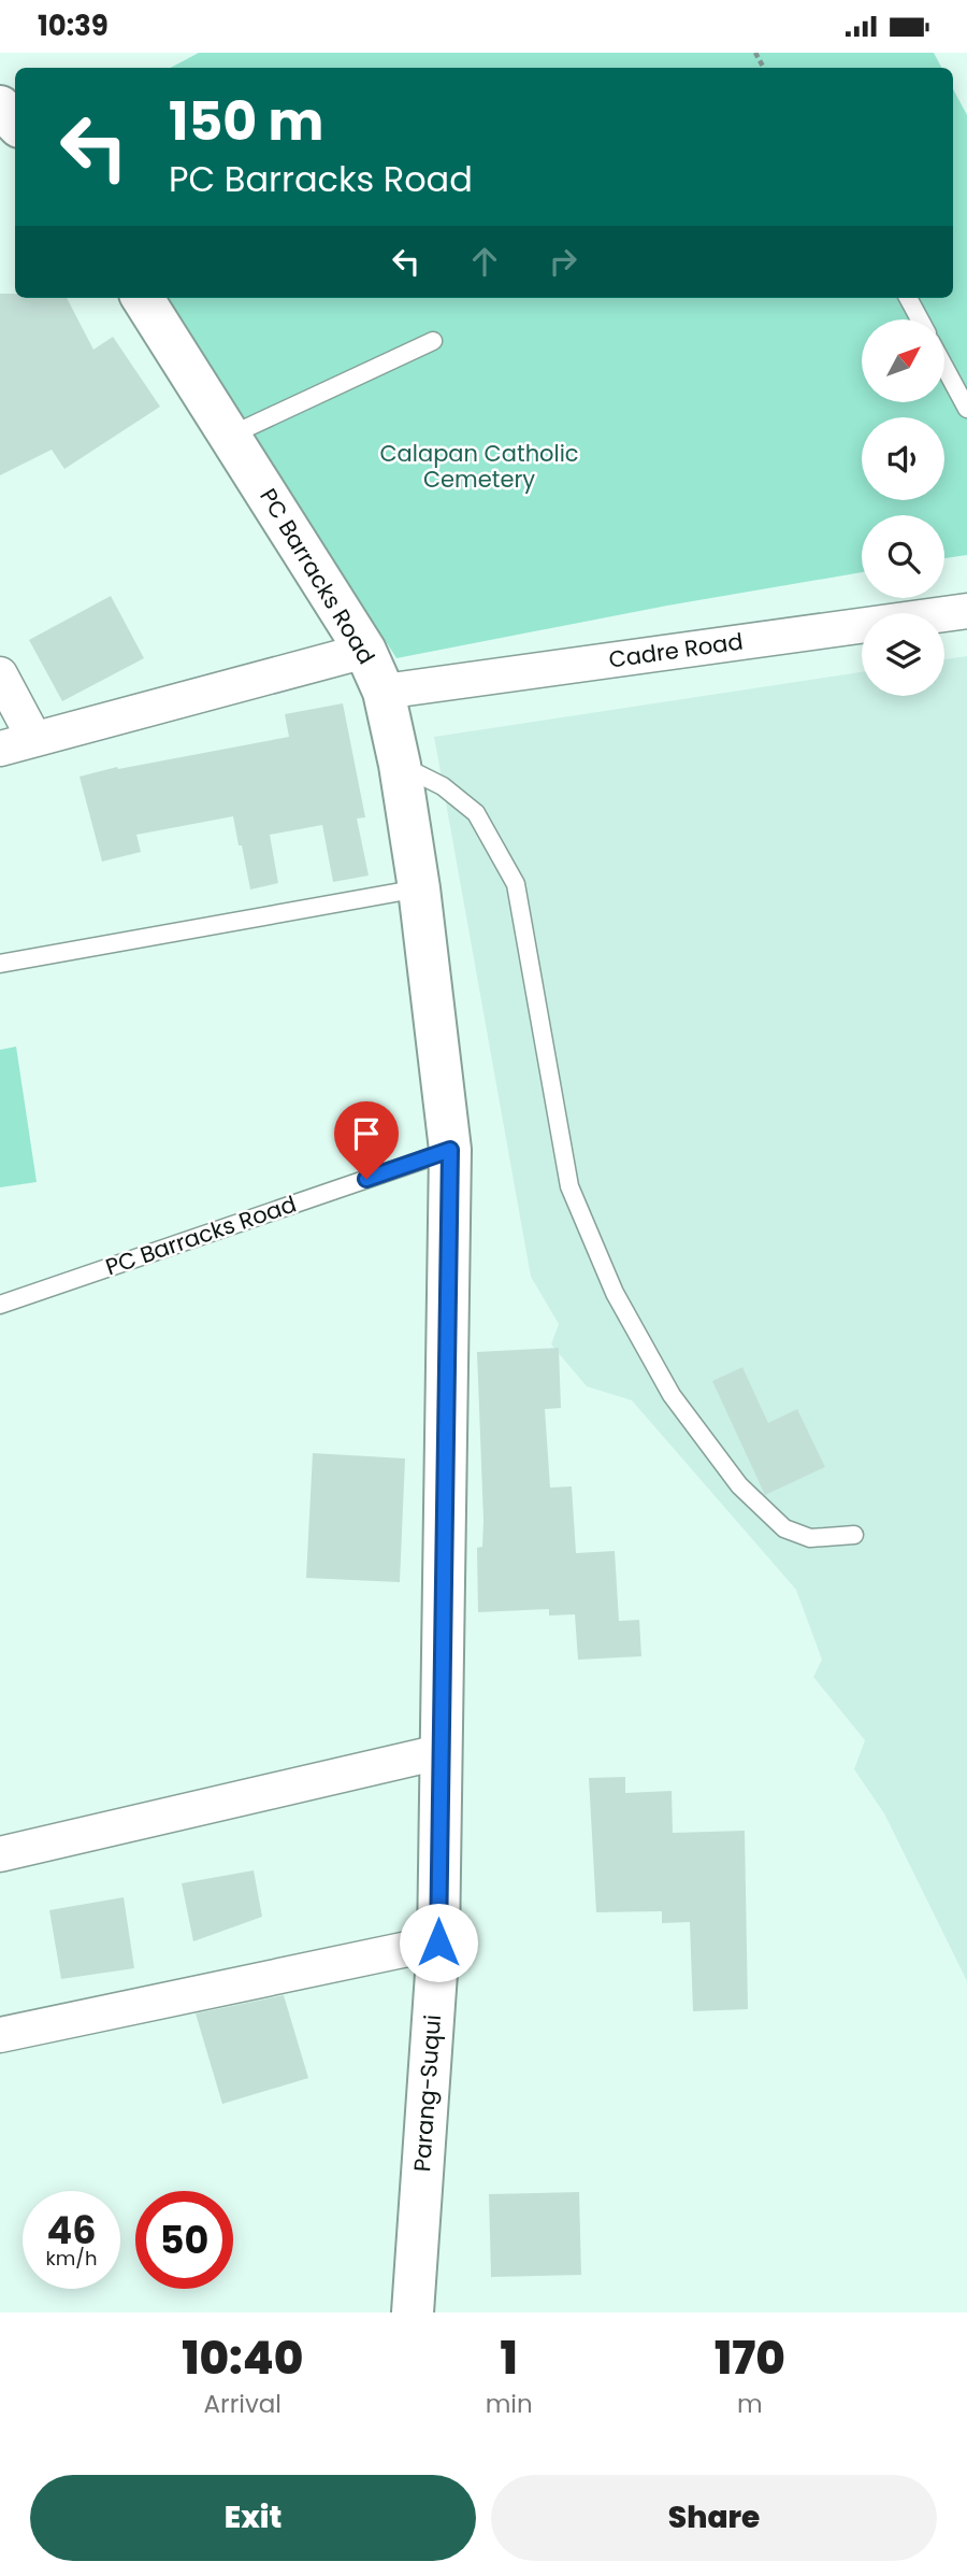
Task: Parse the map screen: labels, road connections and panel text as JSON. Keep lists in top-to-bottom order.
{
  "streets": {
    "main road": ["PC Barracks Road", "Parang-Suqui"],
    "street": ["Cadre Road"]
  },
  "crossings": [
    ["PC Barracks Road", "Cadre Road"],
    ["PC Barracks Road", "Parang-Suqui"]
  ],
  "parks": ["Calapan Catholic Cemetery"],
  "north": "top right",
  "page": {
    "status": "10:39",
    "turn": ["150 m", "PC Barracks Road"],
    "speed": "46 km/h",
    "limit": "50",
    "eta": [
      "10:40",
      "Arrival",
      "1",
      "min",
      "170",
      "m"
    ],
    "buttons": ["Exit", "Share"]
  }
}
